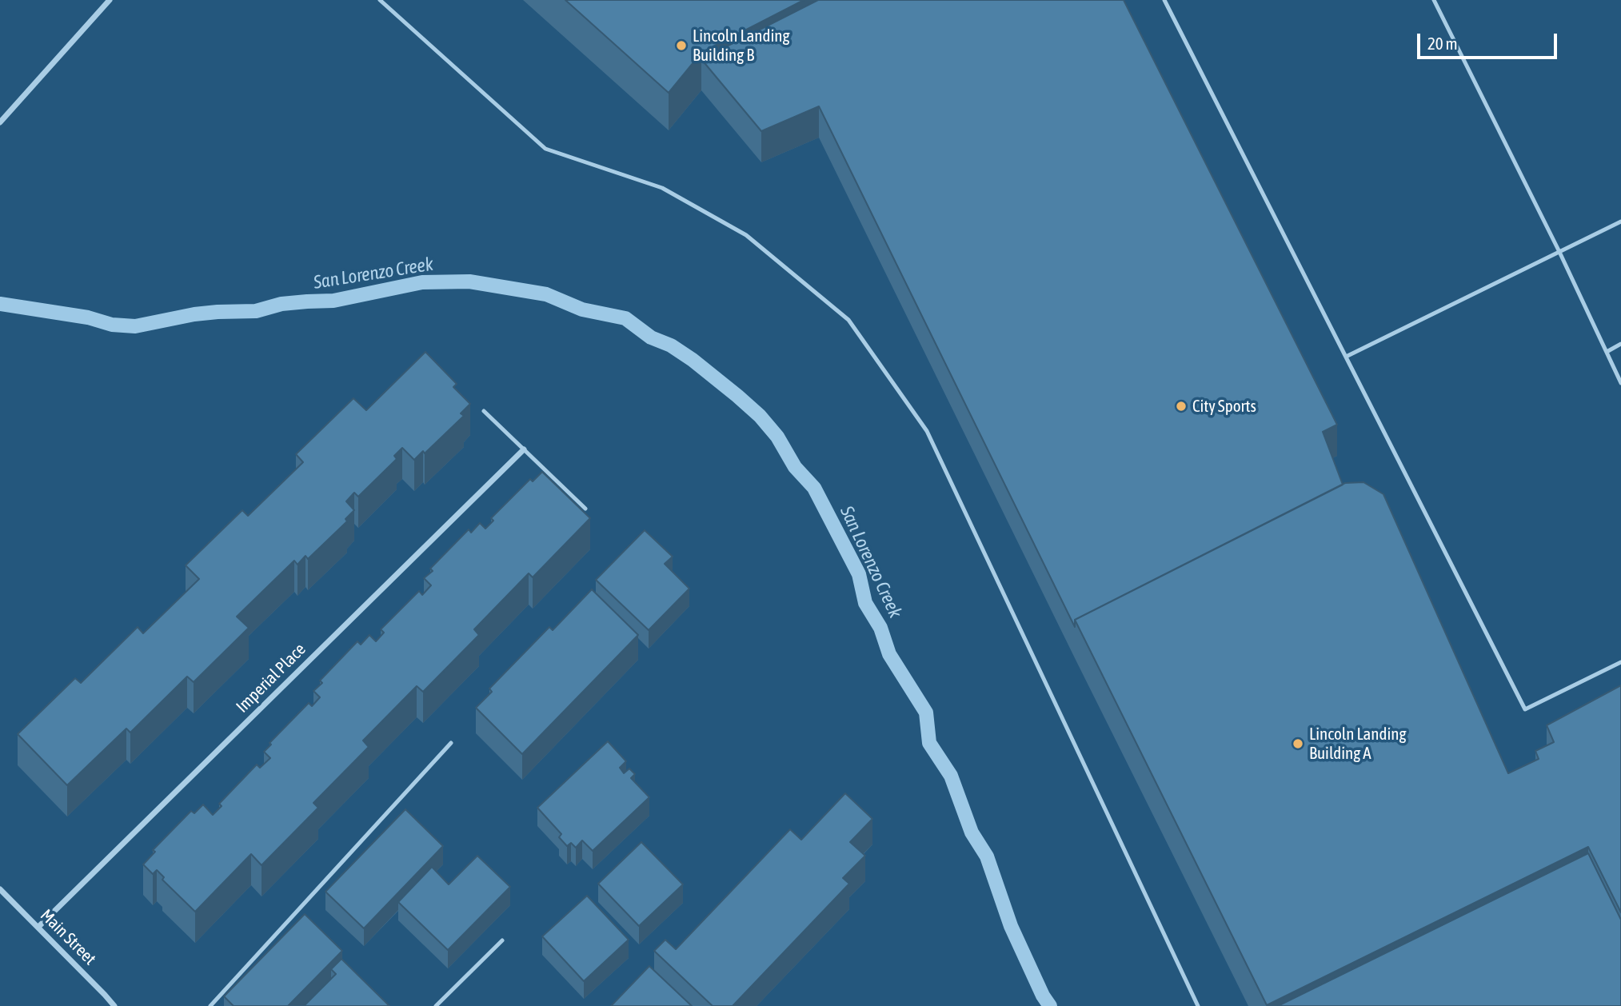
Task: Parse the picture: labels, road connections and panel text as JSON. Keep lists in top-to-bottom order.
{
  "streets": {
    "street": ["Imperial Place", "Main Street"]
  },
  "crossings": [
    ["Imperial Place", "Main Street"]
  ],
  "water": ["San Lorenzo Creek"],
  "places": ["Lincoln Landing Building B", "City Sports", "Lincoln Landing Building A"],
  "scale_bar": "20 m"
}
